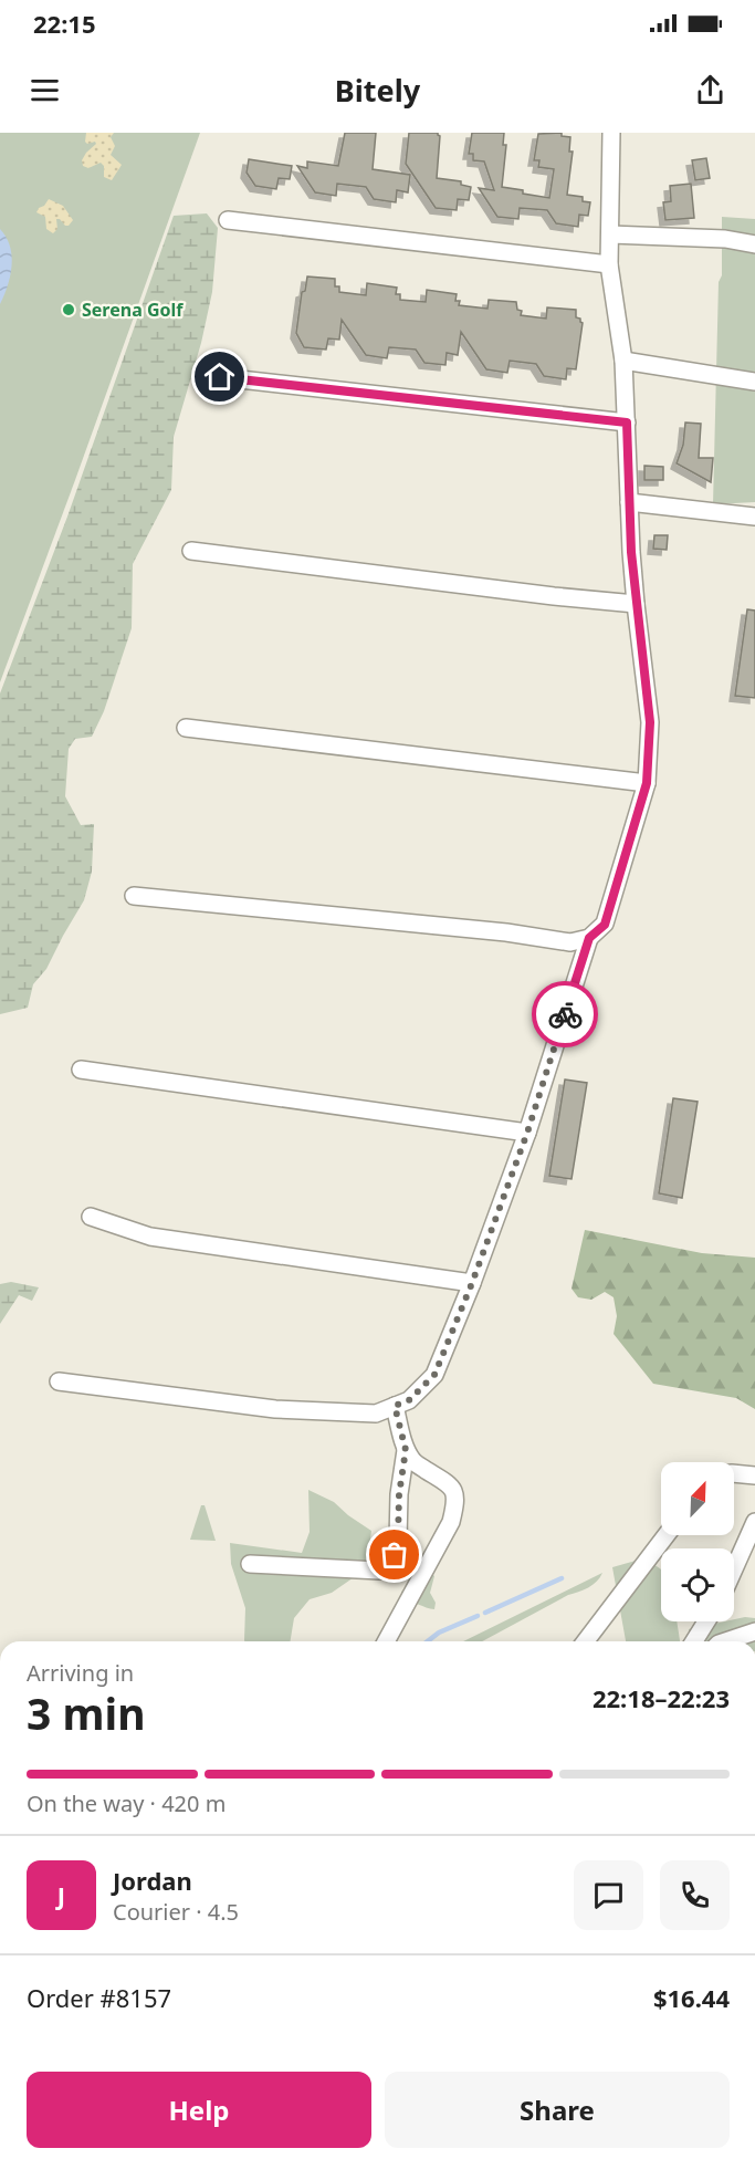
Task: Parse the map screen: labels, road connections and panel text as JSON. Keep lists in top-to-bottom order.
{
  "places": ["Serena Golf"],
  "north": "top right",
  "page": {
    "status": "22:15",
    "header": "Bitely",
    "heading": ["3 min", "Arriving in", "22:18–22:23"],
    "panel": [
      "Jordan",
      "Courier · 4.5",
      "Order #8157",
      "$16.44"
    ],
    "bar": "On the way · 420 m",
    "round": "J",
    "buttons": ["Help", "Share"]
  }
}
